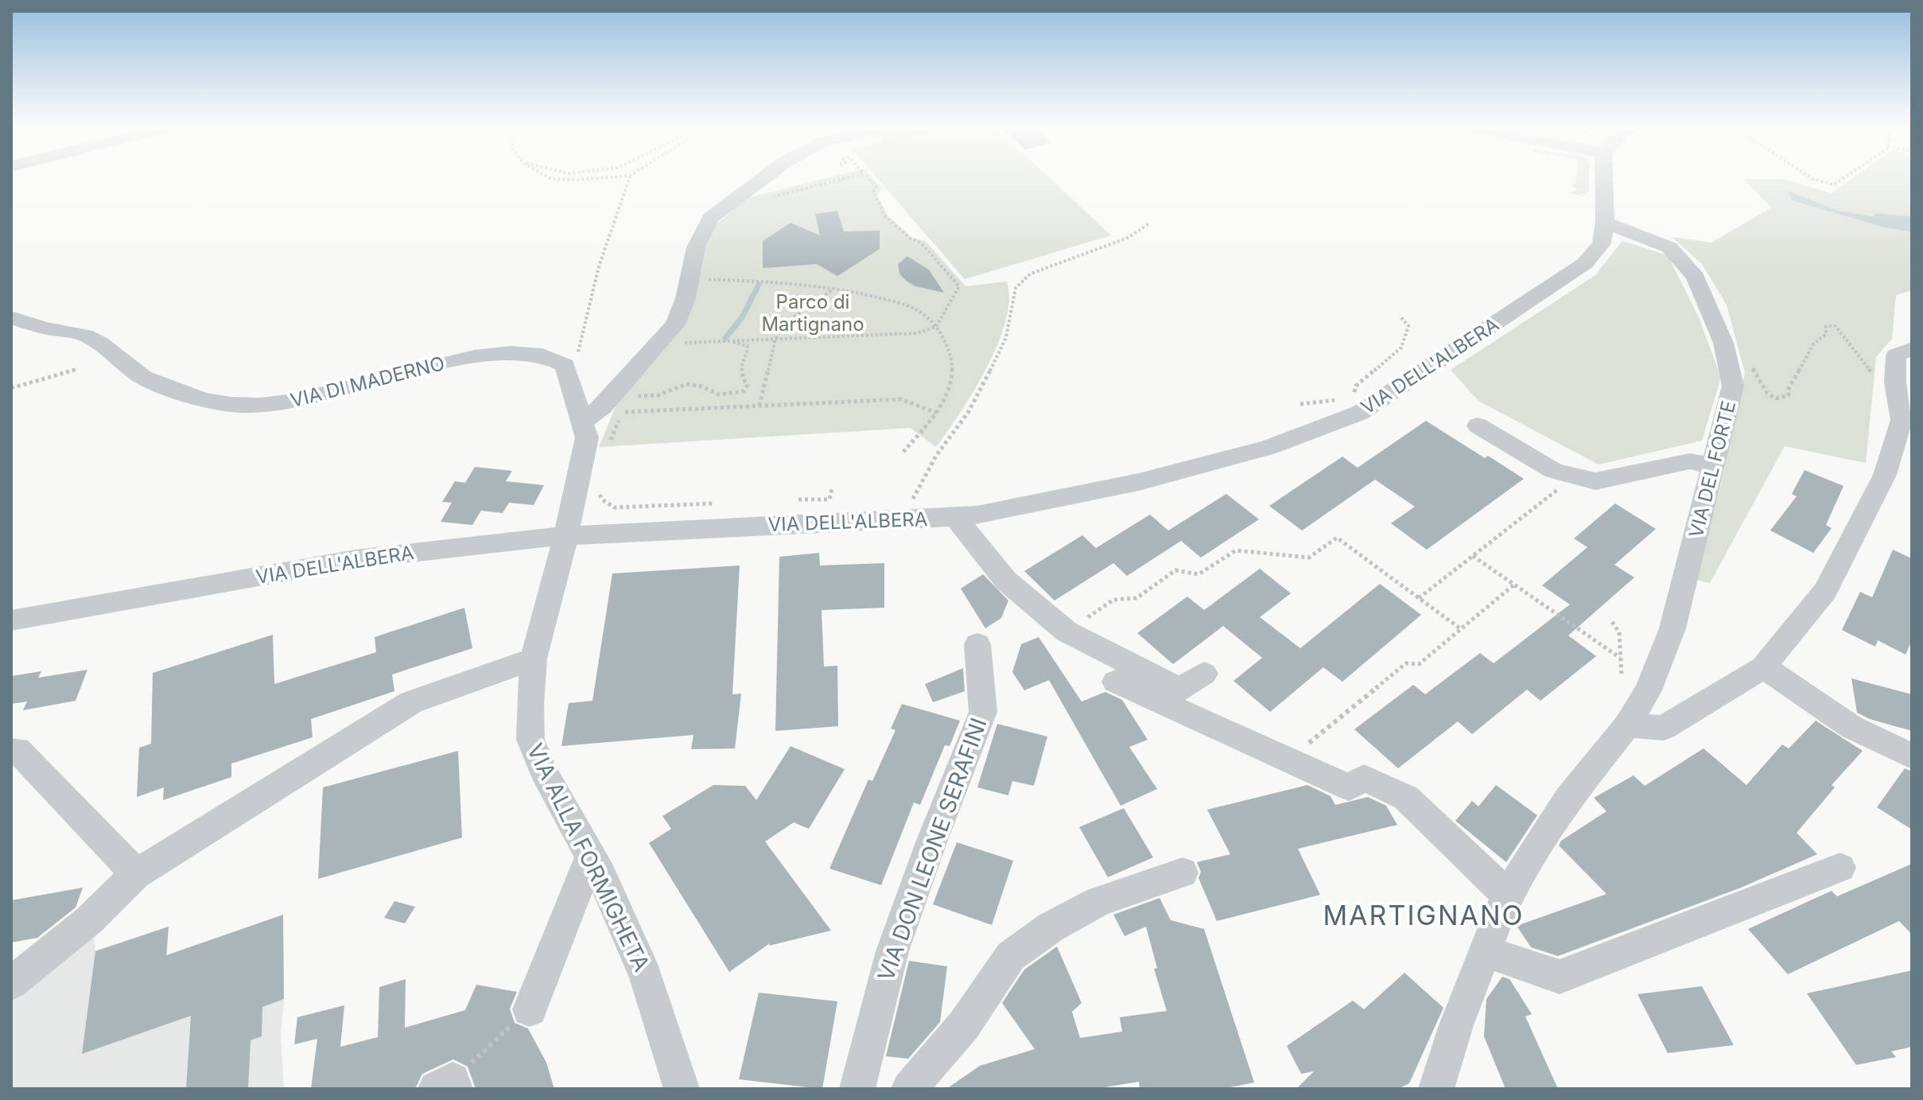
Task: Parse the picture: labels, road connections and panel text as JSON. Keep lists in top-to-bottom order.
{
  "streets": {
    "street": [
      "VIA DELL'ALBERA",
      "VIA DI MADERNO",
      "VIA DEL FORTE",
      "VIA DON LEONE SERAFINI",
      "VIA ALLA FORMIGHETA"
    ]
  },
  "crossings": [
    ["VIA DELL'ALBERA", "VIA DI MADERNO"],
    ["VIA DELL'ALBERA", "VIA DEL FORTE"],
    ["VIA DELL'ALBERA", "VIA ALLA FORMIGHETA"],
    ["VIA DI MADERNO", "VIA ALLA FORMIGHETA"]
  ],
  "districts": ["MARTIGNANO"],
  "parks": ["Parco di Martignano"]
}
